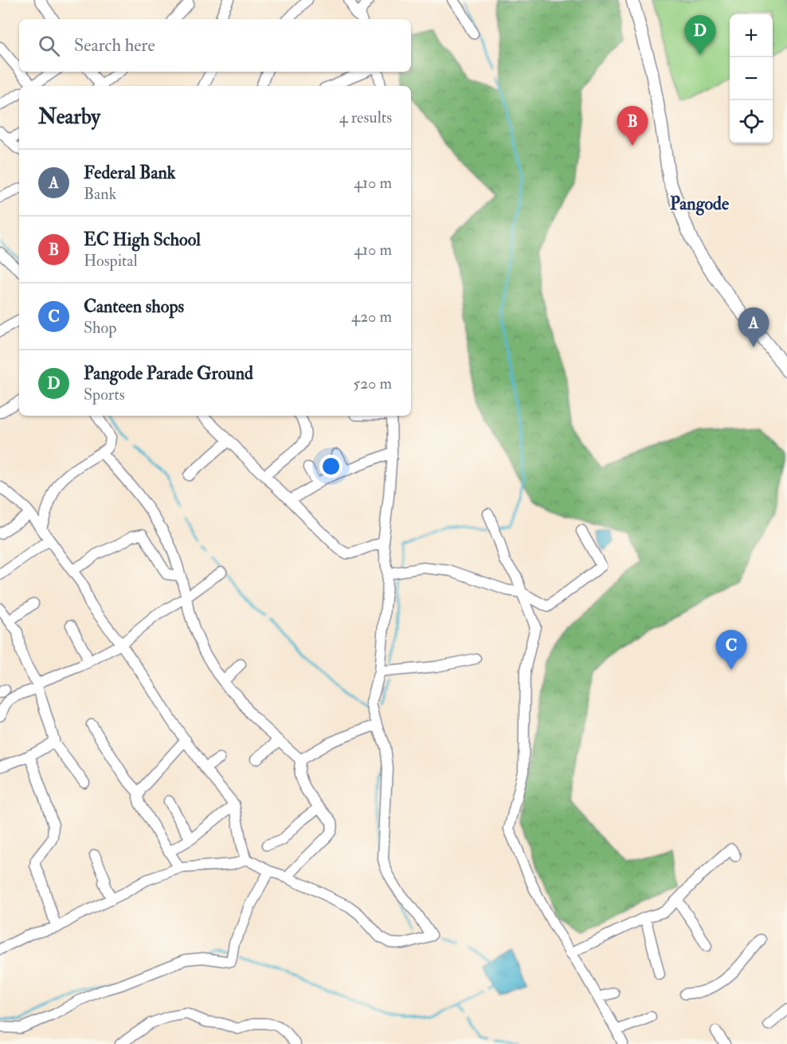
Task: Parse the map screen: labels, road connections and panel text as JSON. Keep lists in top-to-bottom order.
{
  "districts": ["Pangode"],
  "page": {
    "map_buttons": ["+", "−"],
    "pins": [
      "D",
      "B",
      "A",
      "C"
    ],
    "search": "Search here",
    "heading": ["Nearby", "4 results"],
    "list": [
      {
        "mark": "A",
        "name": "Federal Bank",
        "note": "Bank",
        "value": "410 m"
      },
      {
        "mark": "B",
        "name": "EC High School",
        "note": "Hospital",
        "value": "410 m"
      },
      {
        "mark": "C",
        "name": "Canteen shops",
        "note": "Shop",
        "value": "420 m"
      },
      {
        "mark": "D",
        "name": "Pangode Parade Ground",
        "note": "Sports",
        "value": "520 m"
      }
    ]
  }
}
